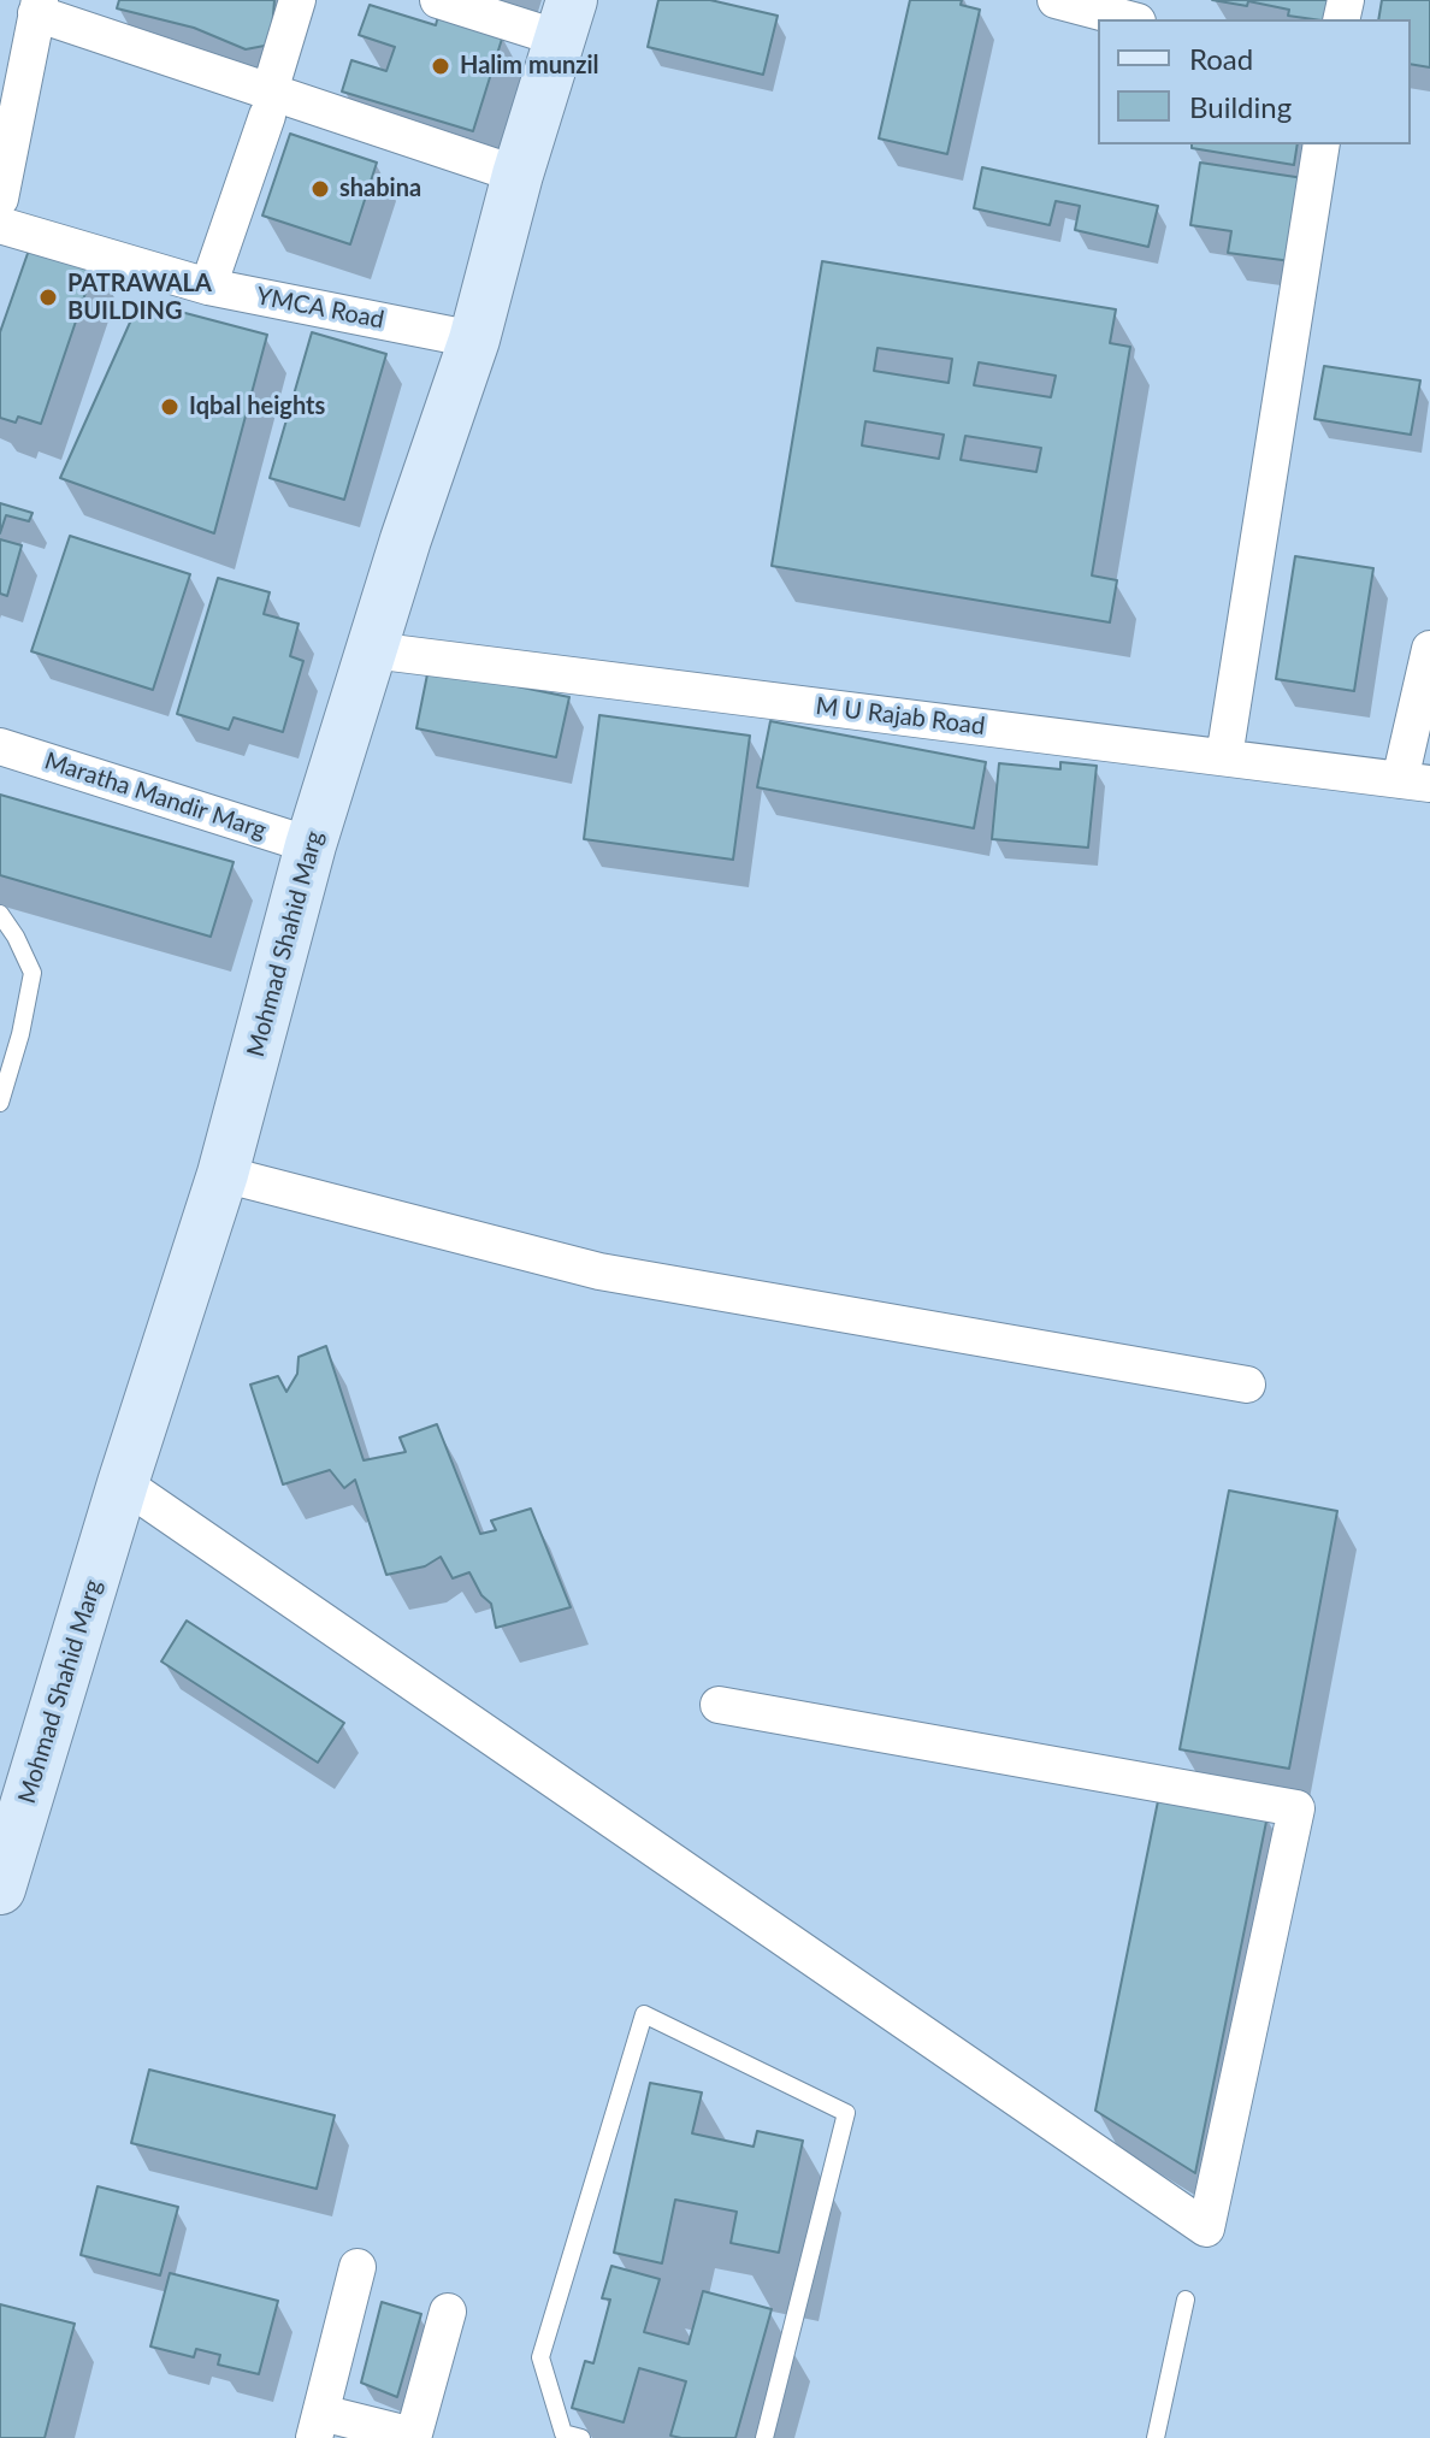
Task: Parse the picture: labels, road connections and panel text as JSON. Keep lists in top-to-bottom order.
{
  "streets": {
    "street": [
      "YMCA Road",
      "M U Rajab Road",
      "Maratha Mandir Marg",
      "Mohmad Shahid Marg"
    ]
  },
  "crossings": [
    ["YMCA Road", "Mohmad Shahid Marg"],
    ["M U Rajab Road", "Mohmad Shahid Marg"],
    ["Maratha Mandir Marg", "Mohmad Shahid Marg"]
  ],
  "places": [
    "Halim munzil",
    "shabina",
    "PATRAWALA BUILDING",
    "Iqbal heights"
  ],
  "legend": ["Road", "Building"]
}
